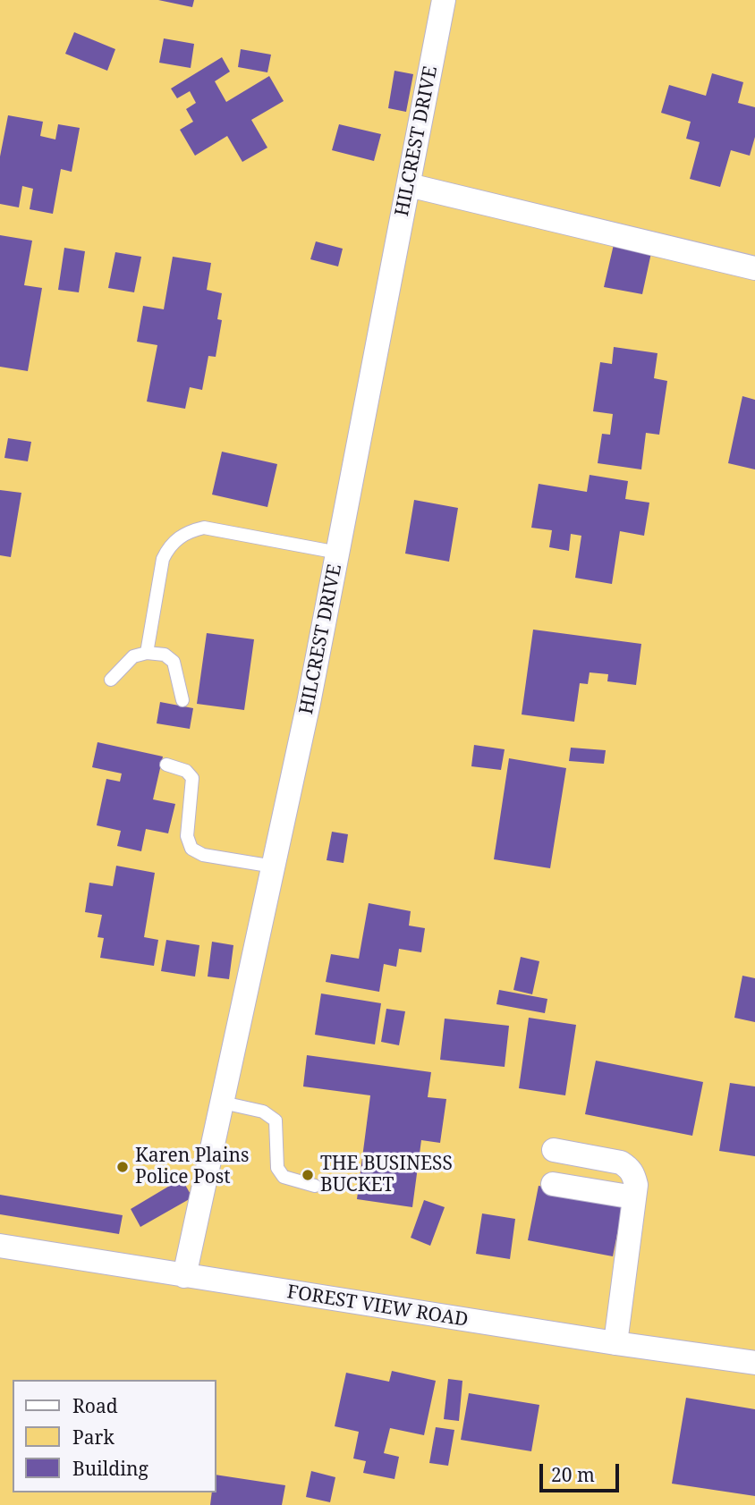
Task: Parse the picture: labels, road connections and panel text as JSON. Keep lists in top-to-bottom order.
{
  "streets": {
    "street": ["HILCREST DRIVE", "FOREST VIEW ROAD"]
  },
  "crossings": [
    ["HILCREST DRIVE", "FOREST VIEW ROAD"]
  ],
  "places": ["Karen Plains Police Post", "THE BUSINESS BUCKET"],
  "legend": ["Road", "Park", "Building"],
  "scale_bar": "20 m"
}
